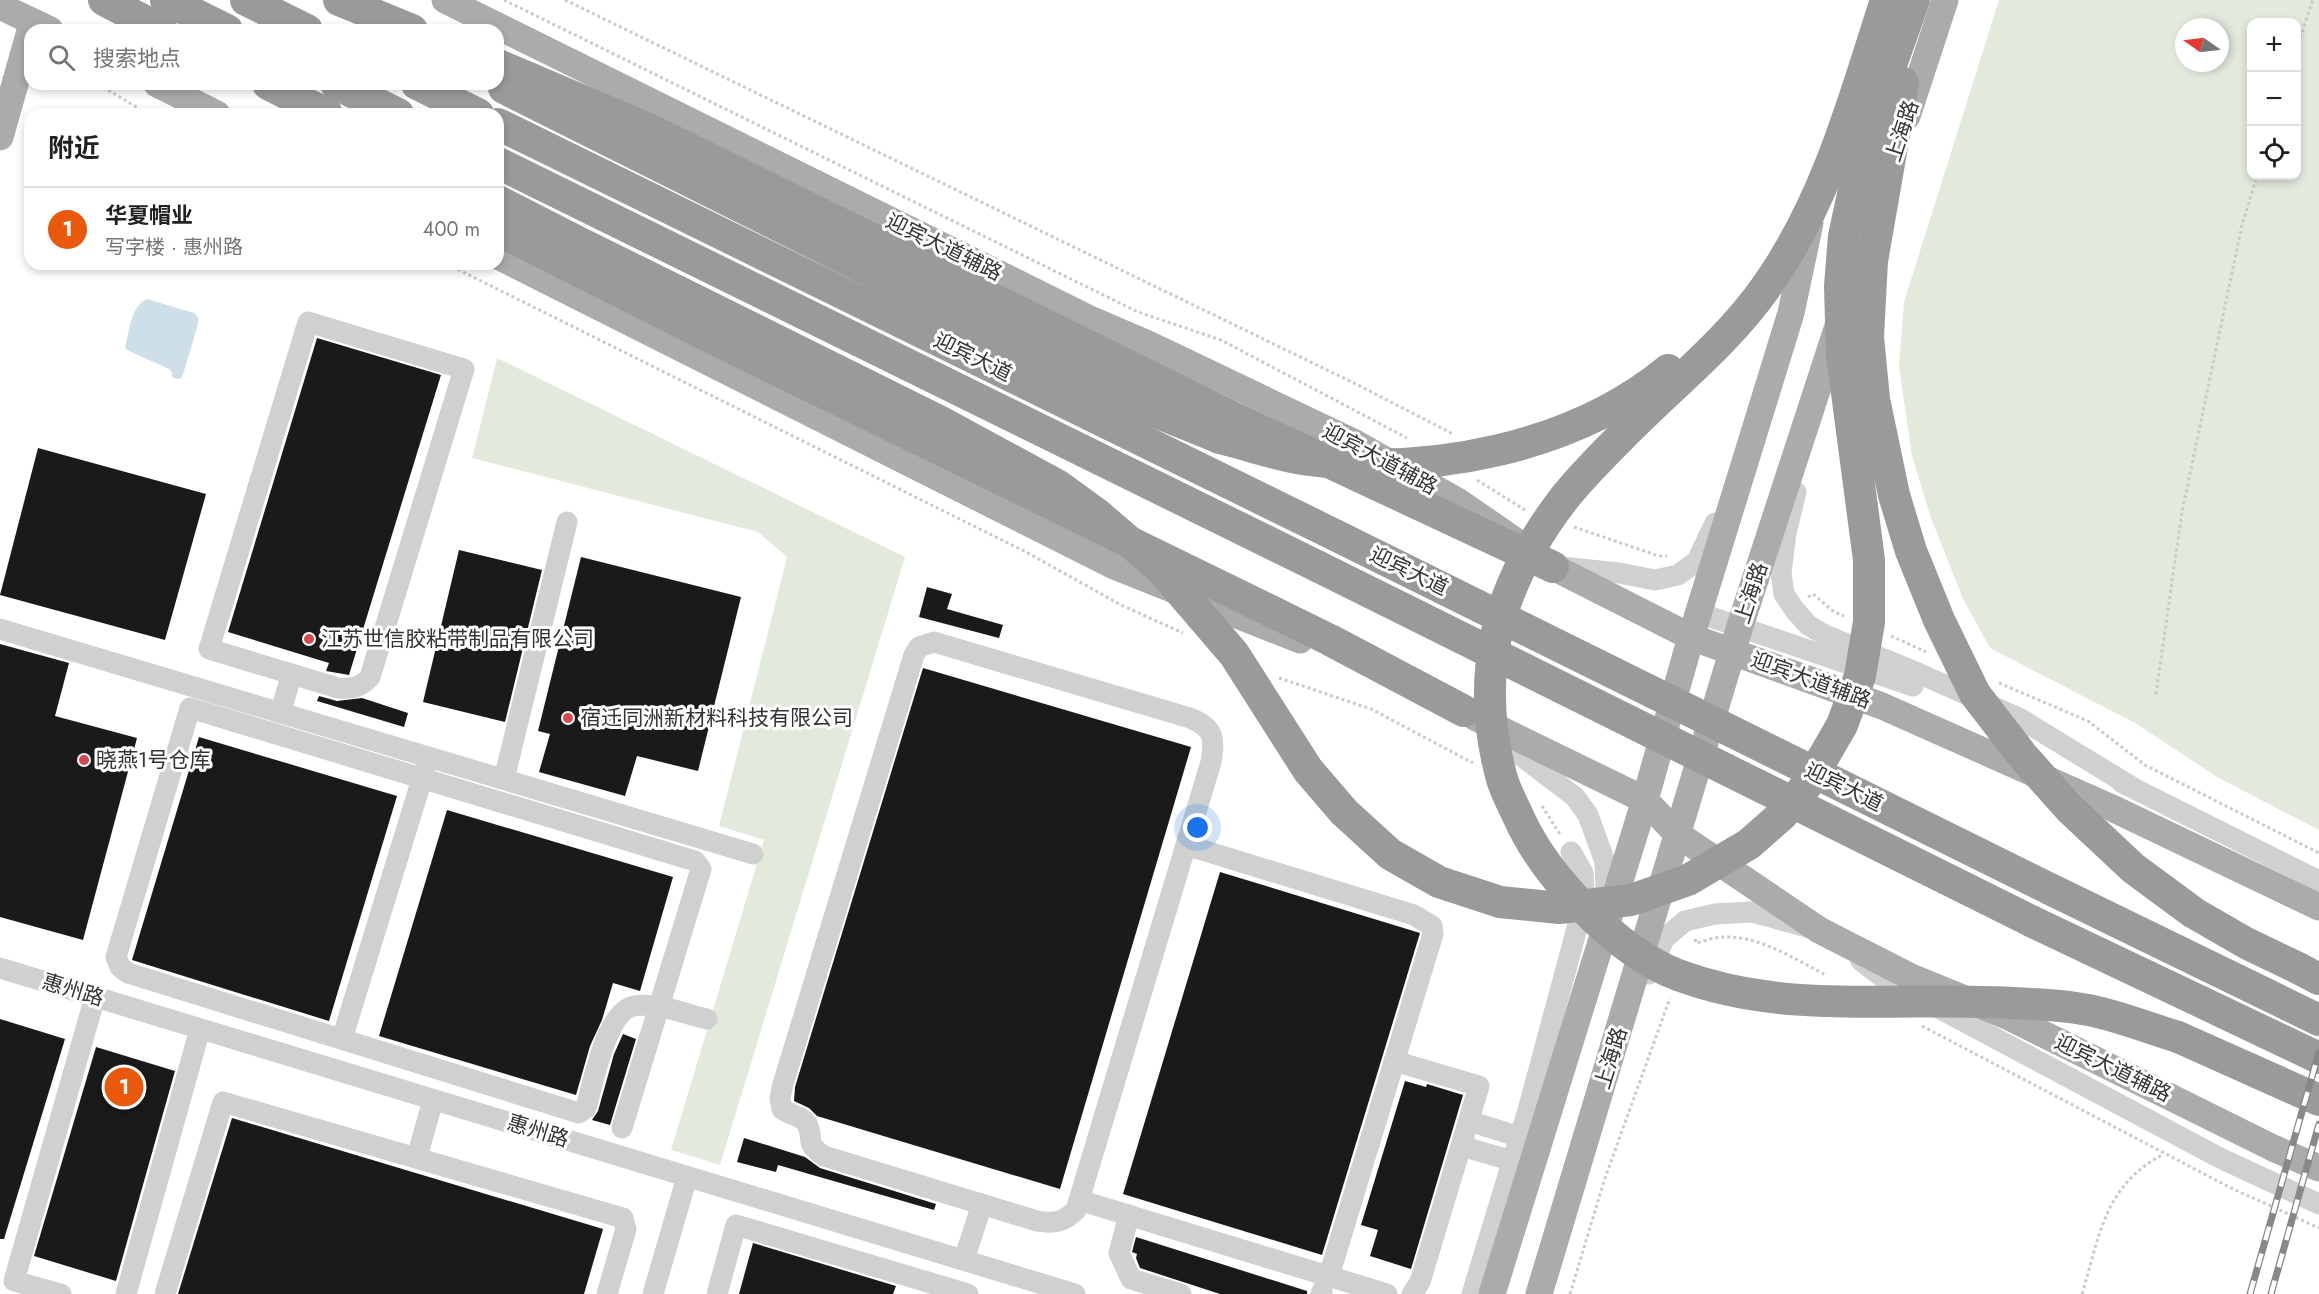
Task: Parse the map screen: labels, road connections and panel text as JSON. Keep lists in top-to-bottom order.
{
  "streets": {
    "highway": ["迎宾大道"],
    "main road": ["上海路", "迎宾大道辅路"],
    "street": ["惠州路"]
  },
  "crossings": [
    ["上海路", "迎宾大道辅路"]
  ],
  "places": ["江苏世信胶粘带制品有限公司", "宿迁同洲新材料科技有限公司", "晓燕1号仓库"],
  "north": "left",
  "page": {
    "map_buttons": ["+", "−"],
    "search": "搜索地点",
    "heading": "附近",
    "list": [
      {
        "mark": "1",
        "name": "华夏帽业",
        "note": "写字楼 · 惠州路",
        "value": "400 m"
      }
    ],
    "pins": "1"
  }
}
